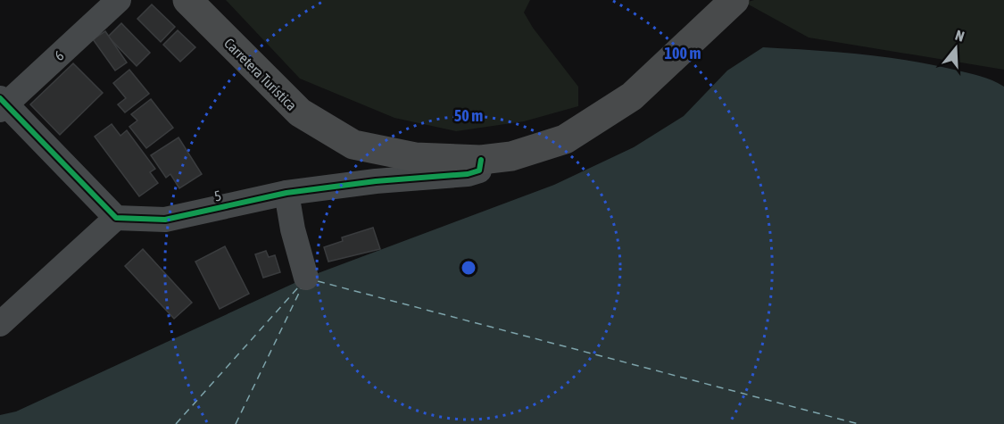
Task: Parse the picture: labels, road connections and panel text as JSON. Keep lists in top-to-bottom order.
{
  "streets": {
    "main road": ["Carretera Turística"],
    "street": ["6", "5"]
  },
  "crossings": [
    ["Carretera Turística", "5"]
  ],
  "north": "top",
  "rings": ["100 m", "50 m"]
}
